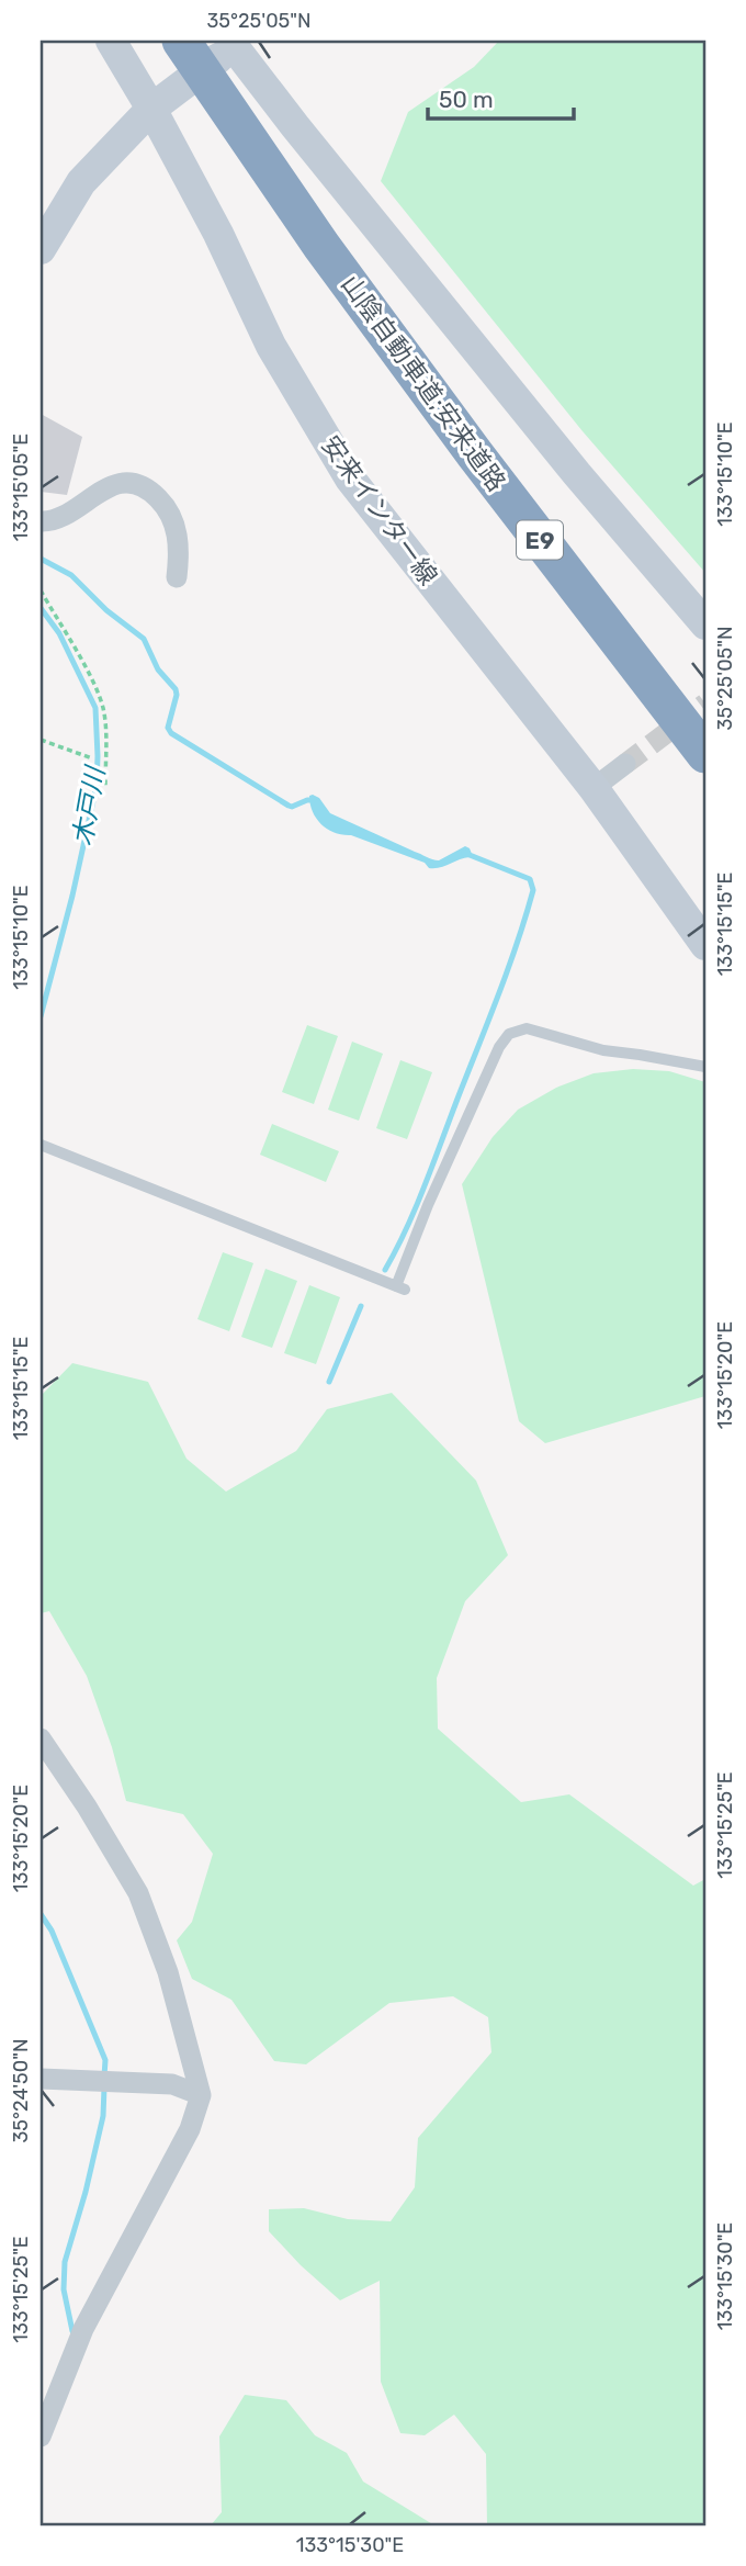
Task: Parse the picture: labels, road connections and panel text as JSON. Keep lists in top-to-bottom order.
{
  "streets": {
    "highway": ["山陰自動車道;安来道路", "E9"],
    "main road": ["安来インター線"]
  },
  "water": ["木戸川"],
  "scale_bar": "50 m",
  "coordinates": [
    "35°25'05\"N",
    "133°15'10\"E",
    "133°15'05\"E",
    "133°15'15\"E",
    "133°15'20\"E",
    "133°15'25\"E",
    "35°24'50\"N",
    "133°15'30\"E"
  ]
}
